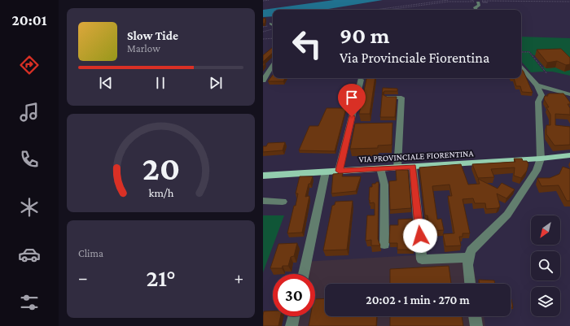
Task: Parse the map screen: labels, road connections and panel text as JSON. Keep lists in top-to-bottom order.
{
  "streets": {
    "main road": ["VIA PROVINCIALE FIORENTINA"]
  },
  "north": "bottom left",
  "page": {
    "tabs": "20:01",
    "turn": ["90 m", "Via Provinciale Fiorentina"],
    "song": ["Slow Tide", "Marlow"],
    "tile": "Clima",
    "heat": ["−", "21°", "+"],
    "limit": "30",
    "trip": "20:02 · 1 min · 270 m",
    "gauge": ["20", "km/h"]
  }
}
